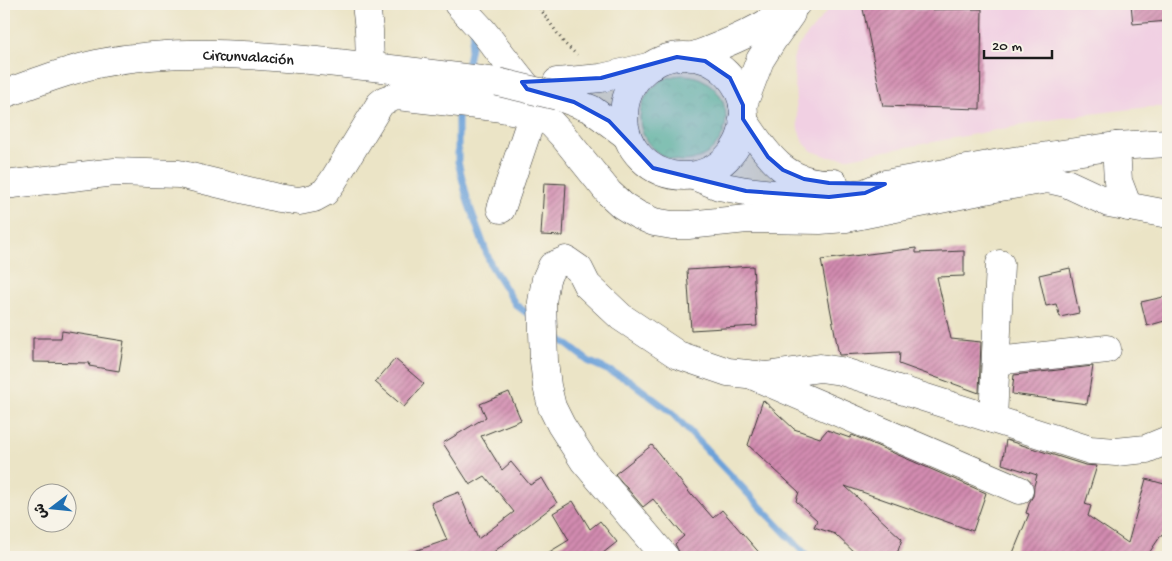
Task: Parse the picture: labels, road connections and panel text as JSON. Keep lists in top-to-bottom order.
{
  "streets": {
    "main road": ["Circunvalación"]
  },
  "scale_bar": "20 m",
  "north": "left"
}
